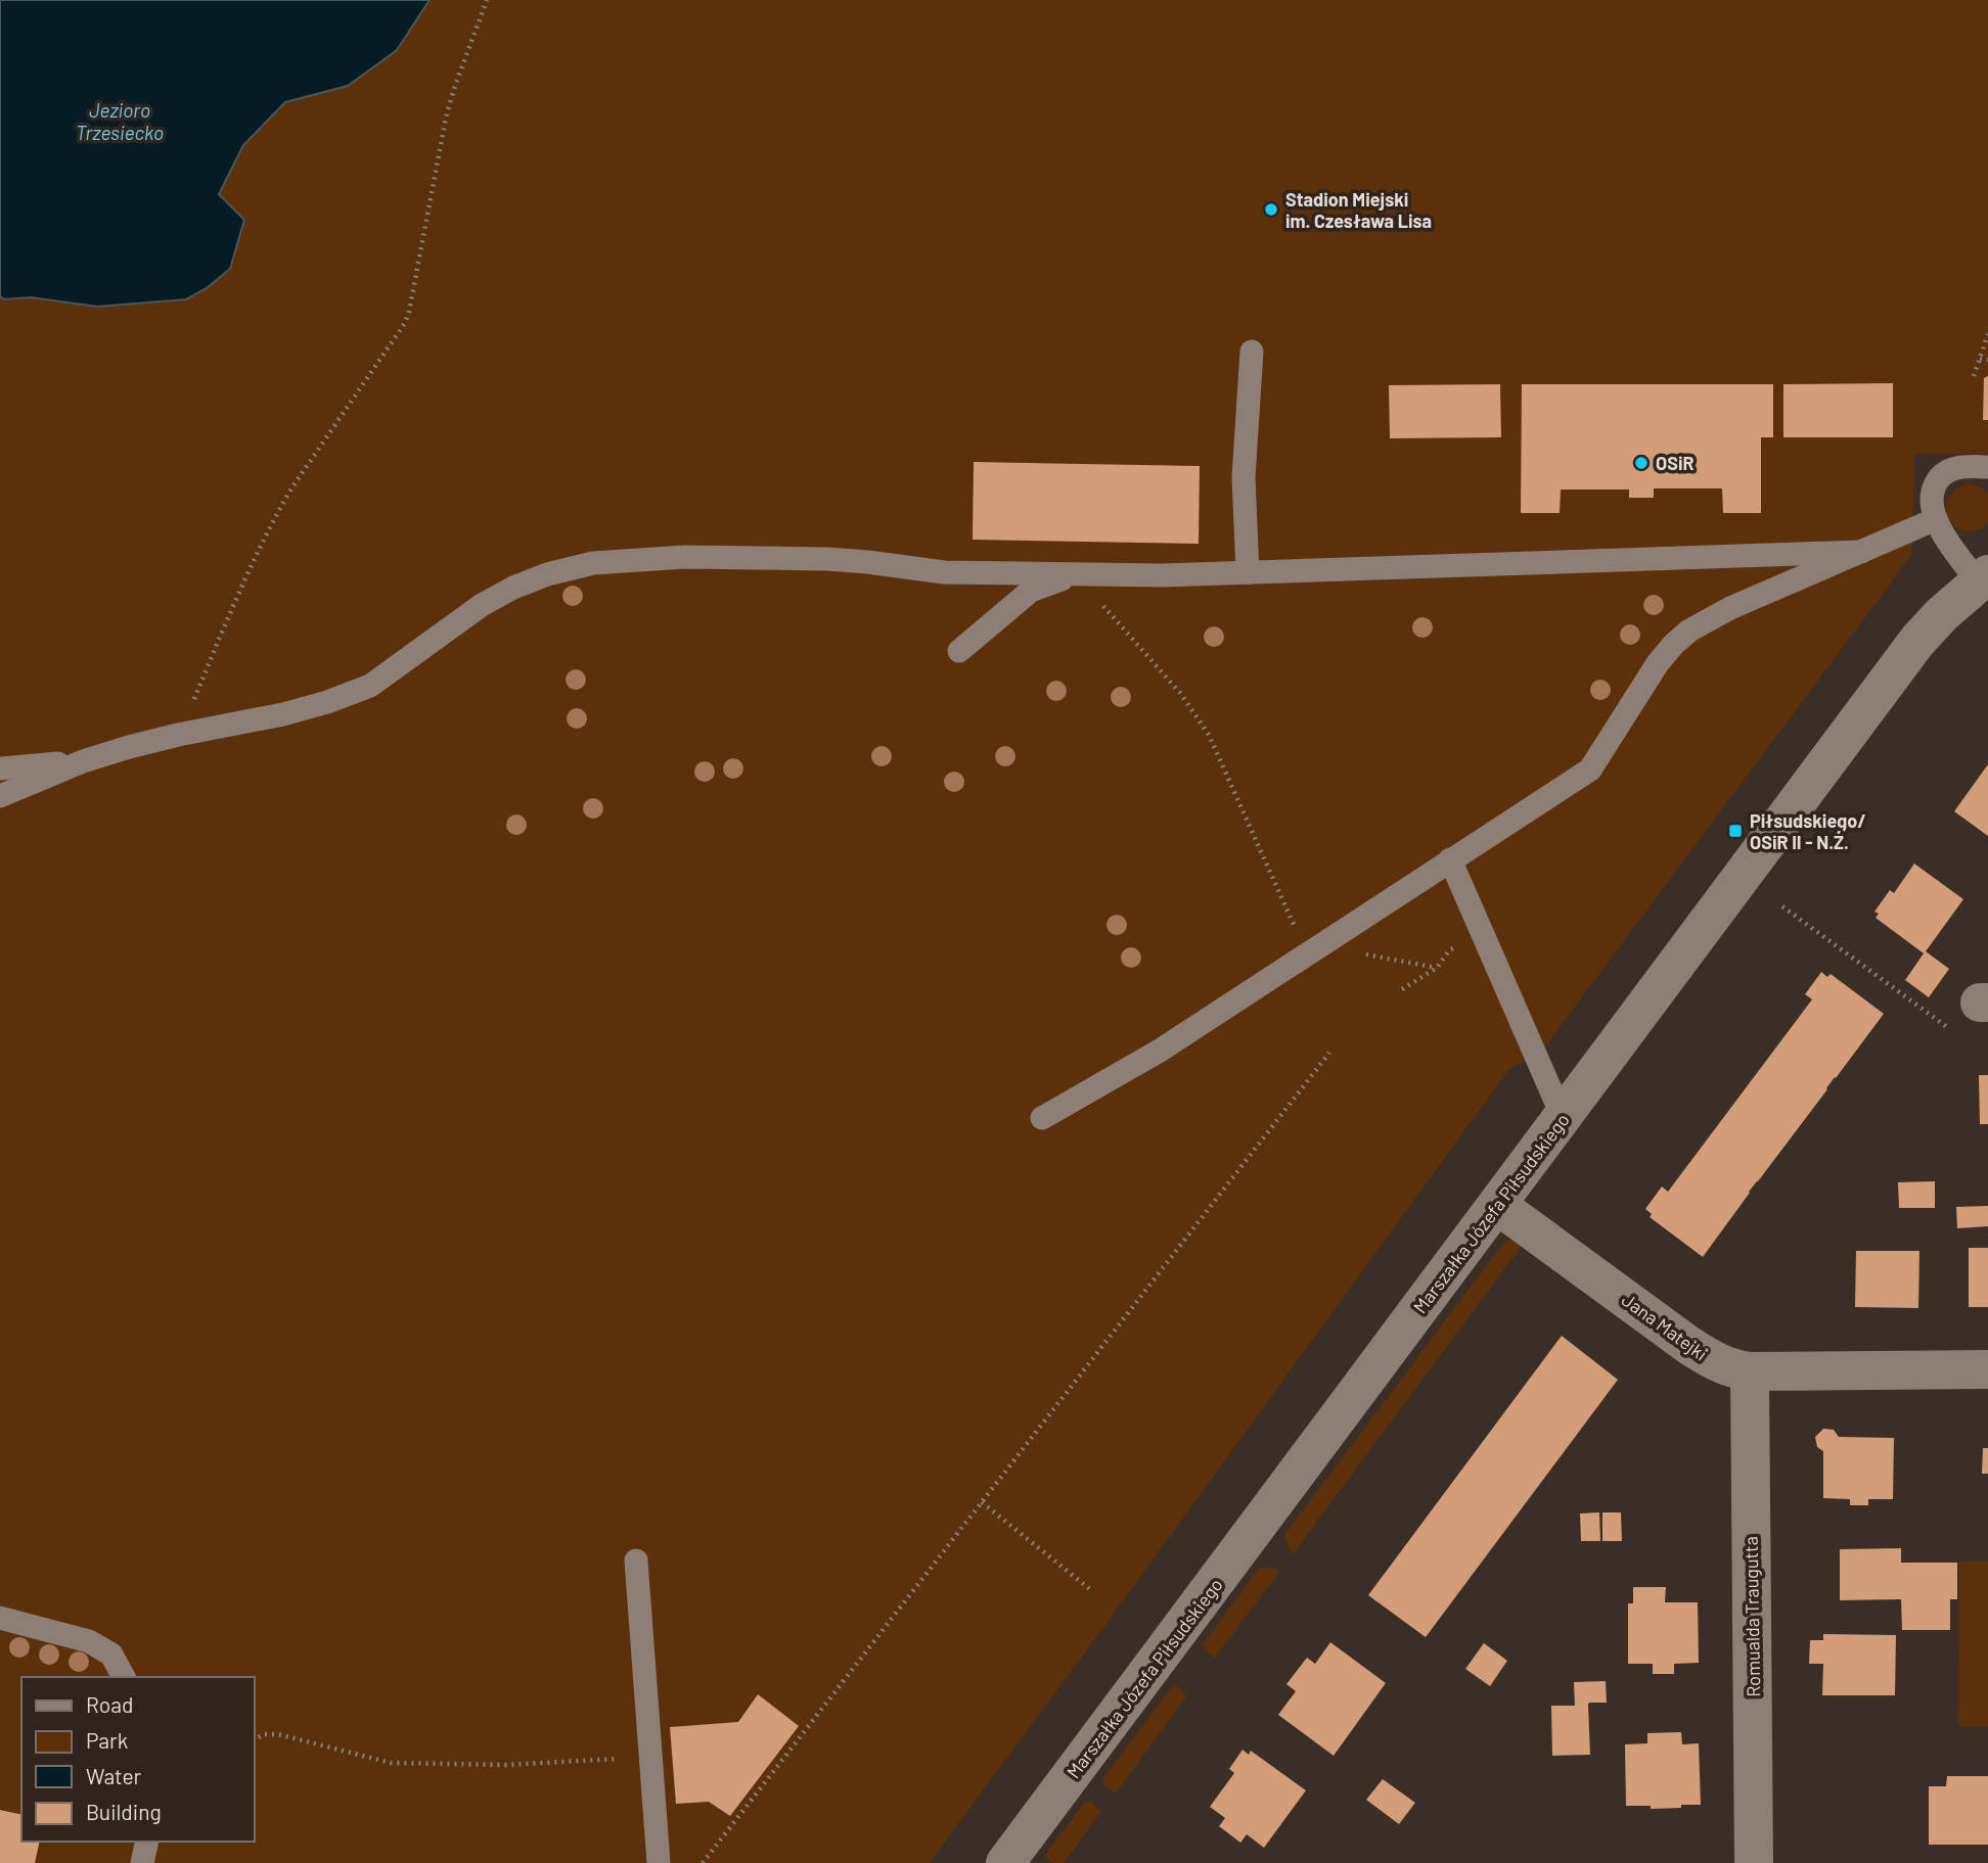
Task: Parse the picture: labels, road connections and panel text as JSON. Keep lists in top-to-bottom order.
{
  "streets": {
    "street": ["Marszałka Józefa Piłsudskiego", "Jana Matejki", "Romualda Traugutta"]
  },
  "crossings": [
    ["Marszałka Józefa Piłsudskiego", "Jana Matejki"],
    ["Jana Matejki", "Romualda Traugutta"]
  ],
  "water": ["Jezioro Trzesiecko"],
  "places": {
    "other": ["Stadion Miejski im. Czesława Lisa", "OSiR"],
    "transit": ["Piłsudskiego/ OSiR II - N.Ż."]
  },
  "legend": [
    "Road",
    "Park",
    "Water",
    "Building"
  ]
}
